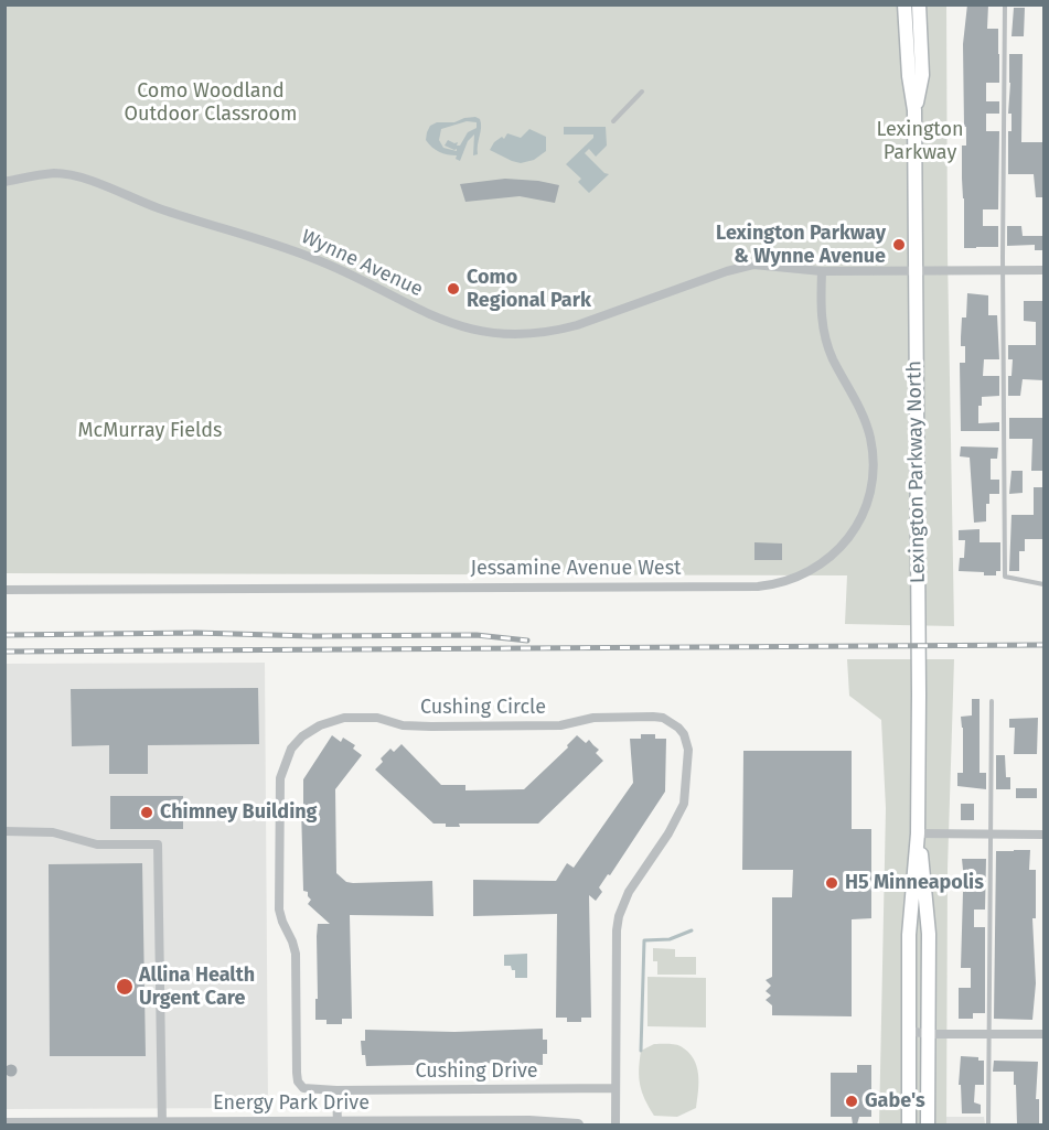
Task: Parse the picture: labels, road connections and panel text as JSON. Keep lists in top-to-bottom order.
{
  "streets": {
    "main road": ["Lexington Parkway North"],
    "street": [
      "Wynne Avenue",
      "Jessamine Avenue West",
      "Cushing Circle",
      "Cushing Drive",
      "Energy Park Drive"
    ]
  },
  "crossings": [
    ["Wynne Avenue", "Lexington Parkway North"],
    ["Wynne Avenue", "Jessamine Avenue West"],
    ["Cushing Circle", "Cushing Drive"]
  ],
  "parks": ["Como Woodland Outdoor Classroom", "Lexington Parkway", "McMurray Fields"],
  "places": [
    "Lexington Parkway & Wynne Avenue",
    "Como Regional Park",
    "Chimney Building",
    "H5 Minneapolis",
    "Allina Health Urgent Care",
    "Gabe's"
  ]
}
